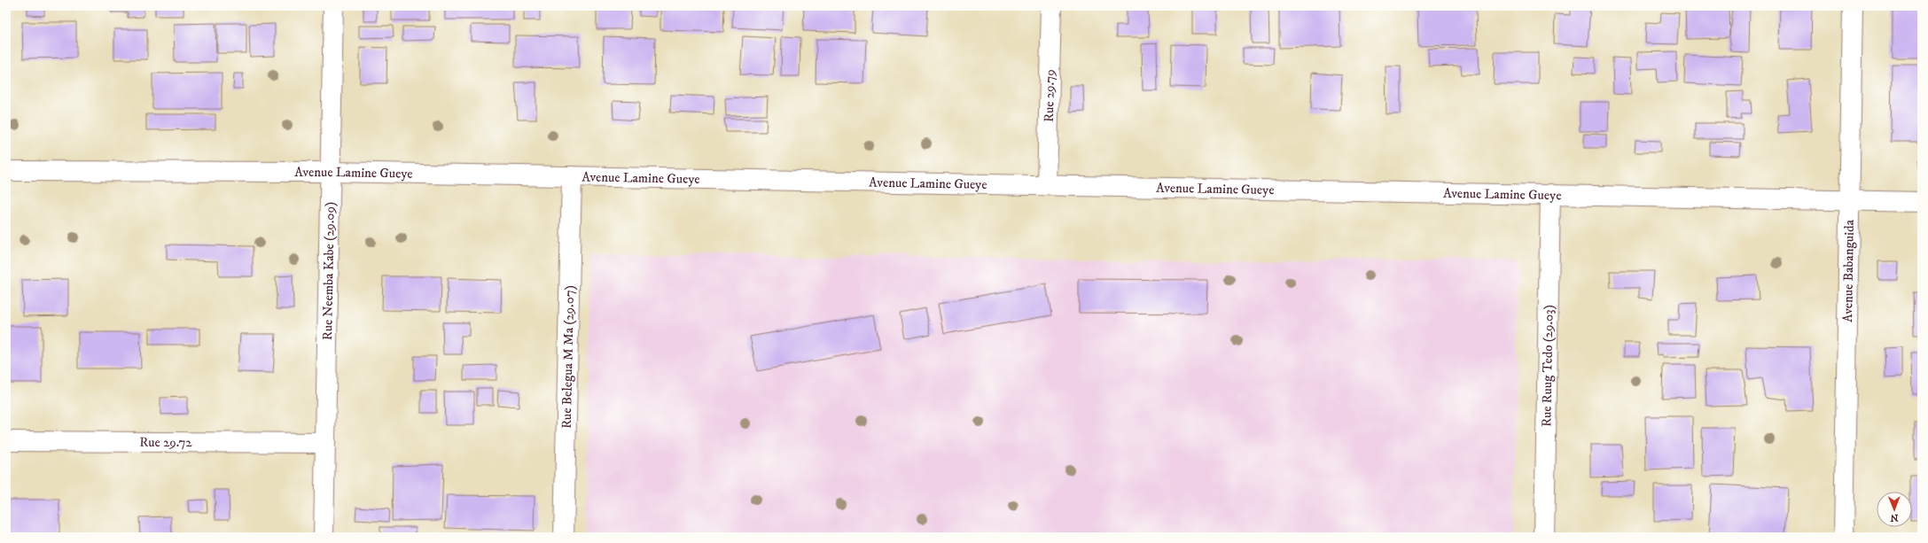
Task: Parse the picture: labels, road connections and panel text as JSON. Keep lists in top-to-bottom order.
{
  "streets": {
    "street": [
      "Rue 29.79",
      "Avenue Lamine Gueye",
      "Rue Neemba Kabe (29.09)",
      "Avenue Babanguida",
      "Rue Belegua M Ma (29.07)",
      "Rue Ruug Tedo (29.03)",
      "Rue 29.72"
    ]
  },
  "crossings": [
    ["Rue 29.79", "Avenue Lamine Gueye"],
    ["Avenue Lamine Gueye", "Rue Neemba Kabe (29.09)"],
    ["Avenue Lamine Gueye", "Avenue Babanguida"],
    ["Avenue Lamine Gueye", "Rue Belegua M Ma (29.07)"],
    ["Avenue Lamine Gueye", "Rue Ruug Tedo (29.03)"],
    ["Rue Neemba Kabe (29.09)", "Rue 29.72"]
  ],
  "north": "bottom"
}
